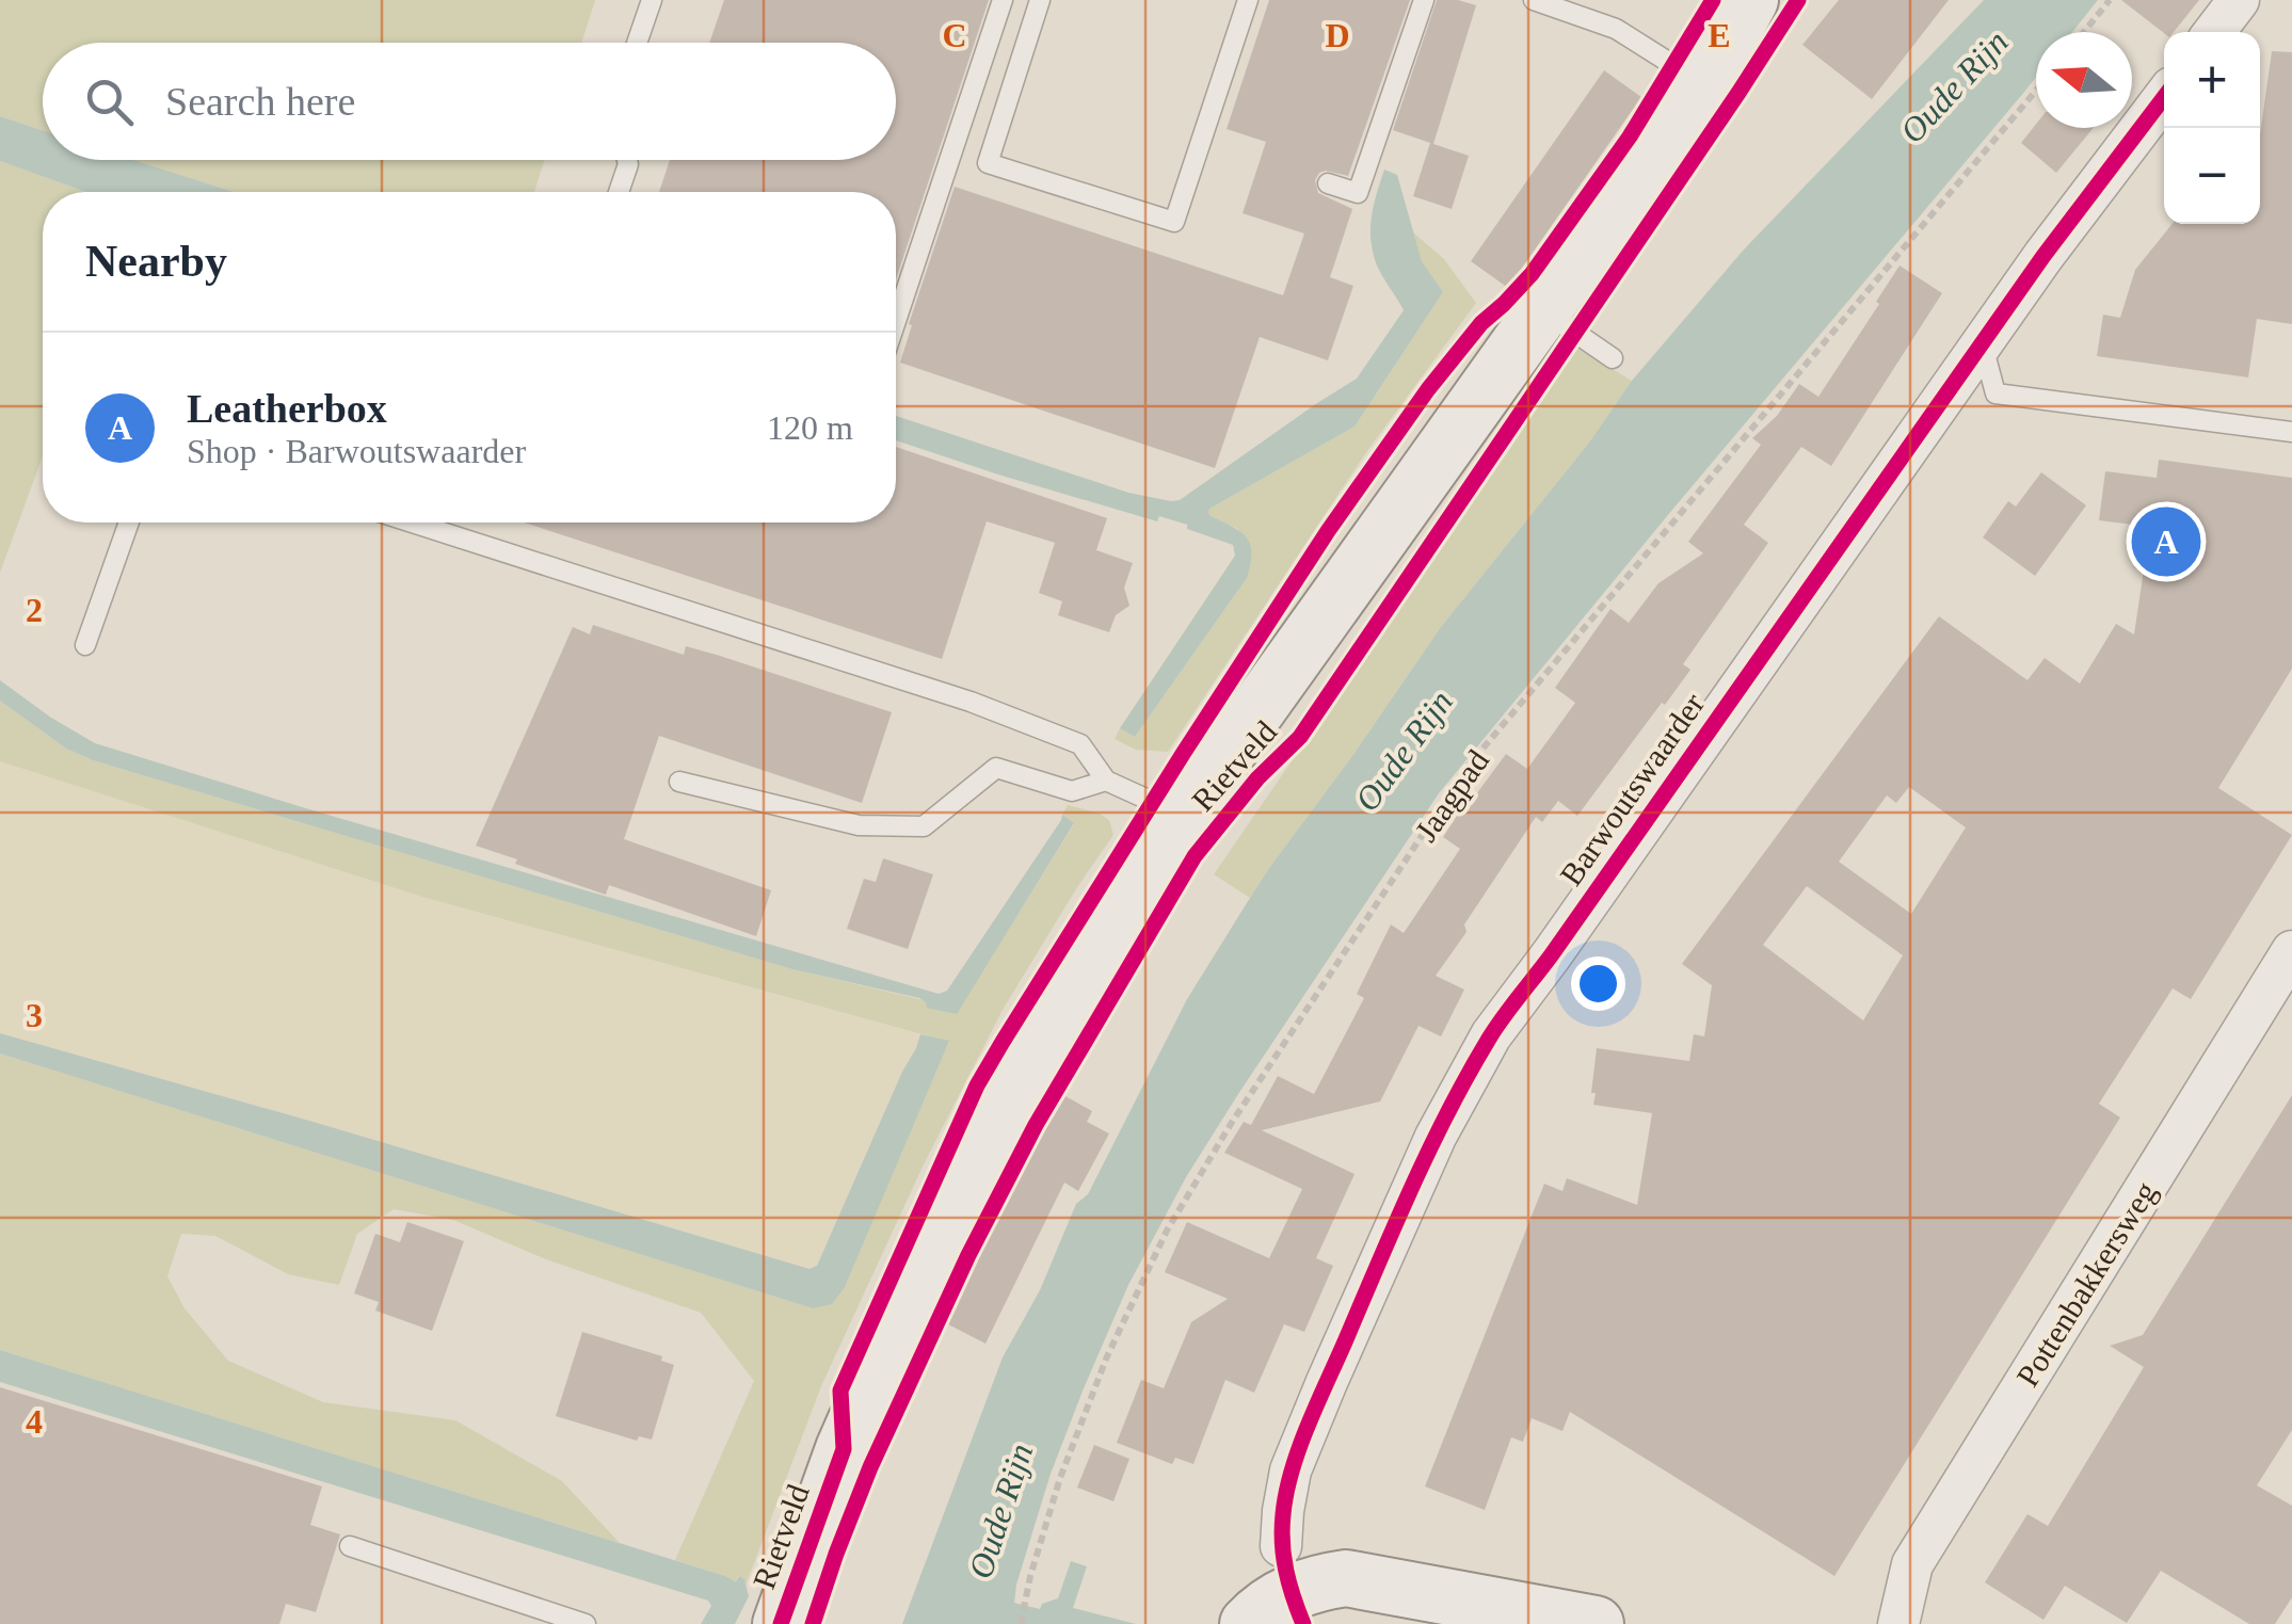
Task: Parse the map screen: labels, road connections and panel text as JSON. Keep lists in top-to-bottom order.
{
  "streets": {
    "main road": ["Rietveld"],
    "street": ["Barwoutswaarder", "Pottenbakkersweg"],
    "path": ["Jaagpad"]
  },
  "water": ["Oude Rijn"],
  "north": "left",
  "page": {
    "map_buttons": ["+", "−"],
    "search": "Search here",
    "heading": "Nearby",
    "list": [
      {
        "mark": "A",
        "name": "Leatherbox",
        "note": "Shop · Barwoutswaarder",
        "value": "120 m"
      }
    ],
    "pins": "A"
  },
  "grid": {
    "columns": ["C", "D", "E"],
    "rows": ["2", "3", "4"]
  }
}
